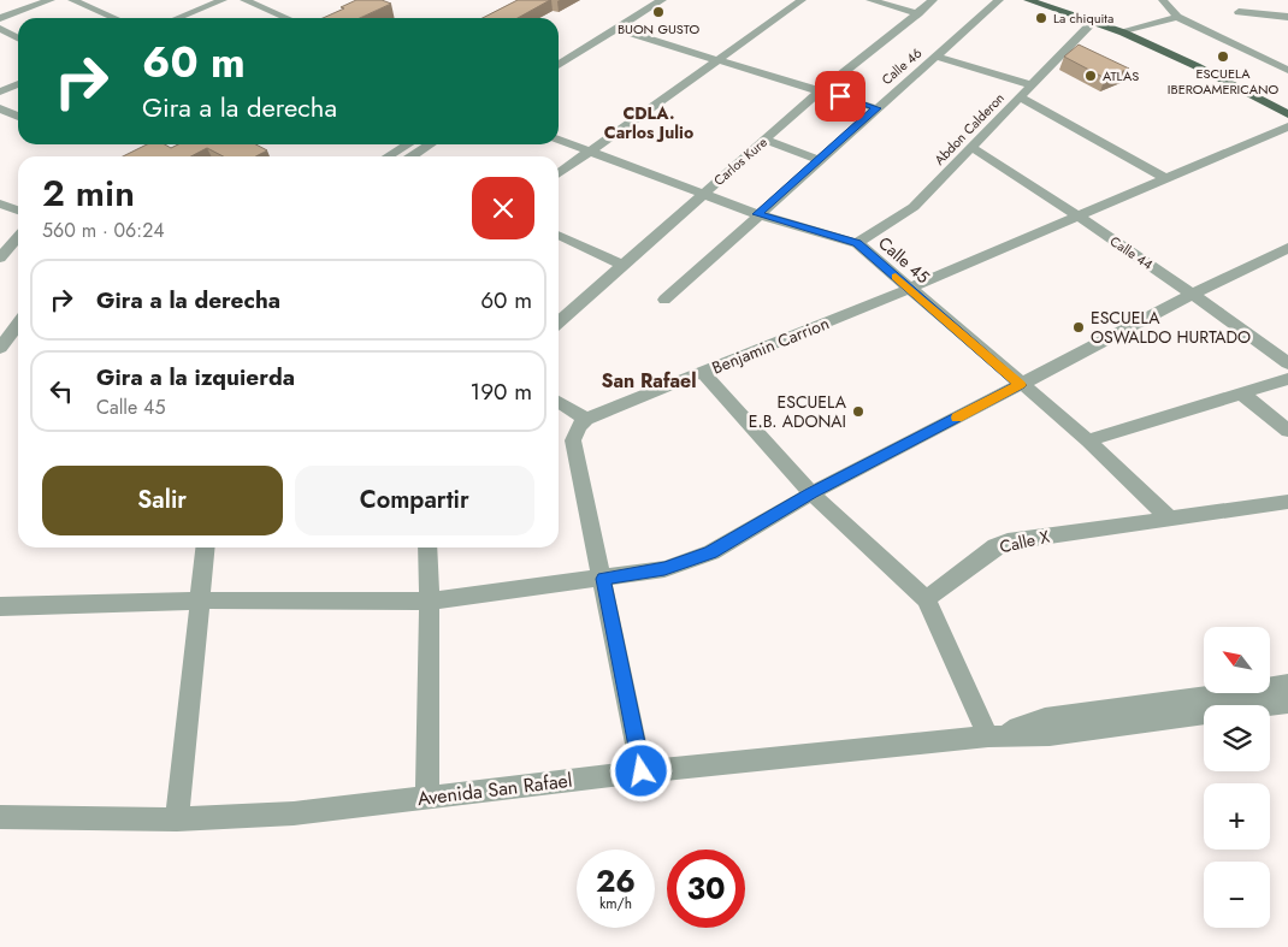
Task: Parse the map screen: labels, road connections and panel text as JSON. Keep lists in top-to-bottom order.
{
  "streets": {
    "street": [
      "Calle 46",
      "Abdon Calderon",
      "Carlos Kure",
      "Calle 44",
      "Calle 45",
      "Benjamin Carrion",
      "Calle X",
      "Avenida San Rafael"
    ]
  },
  "crossings": [
    ["Calle 46", "Calle 45"],
    ["Abdon Calderon", "Calle 44"],
    ["Abdon Calderon", "Calle 45"],
    ["Carlos Kure", "Calle 45"],
    ["Calle 44", "Benjamin Carrion"],
    ["Calle 45", "Benjamin Carrion"],
    ["Calle 45", "Calle X"]
  ],
  "districts": ["CDLA. Carlos Julio", "San Rafael"],
  "places": [
    "BUON GUSTO",
    "La chiquita",
    "ESCUELA IBEROAMERICANO",
    "ATLAS",
    "ESCUELA OSWALDO HURTADO",
    "ESCUELA E.B. ADONAI"
  ],
  "north": "top left",
  "page": {
    "turn": ["60 m", "Gira a la derecha"],
    "heading": ["2 min", "560 m · 06:24"],
    "list": [
      {
        "name": "Gira a la derecha",
        "value": "60 m"
      },
      {
        "name": "Gira a la izquierda",
        "note": "Calle 45",
        "value": "190 m"
      }
    ],
    "buttons": ["Salir", "Compartir"],
    "map_buttons": ["+", "−"],
    "speed": "26 km/h",
    "limit": "30"
  }
}
